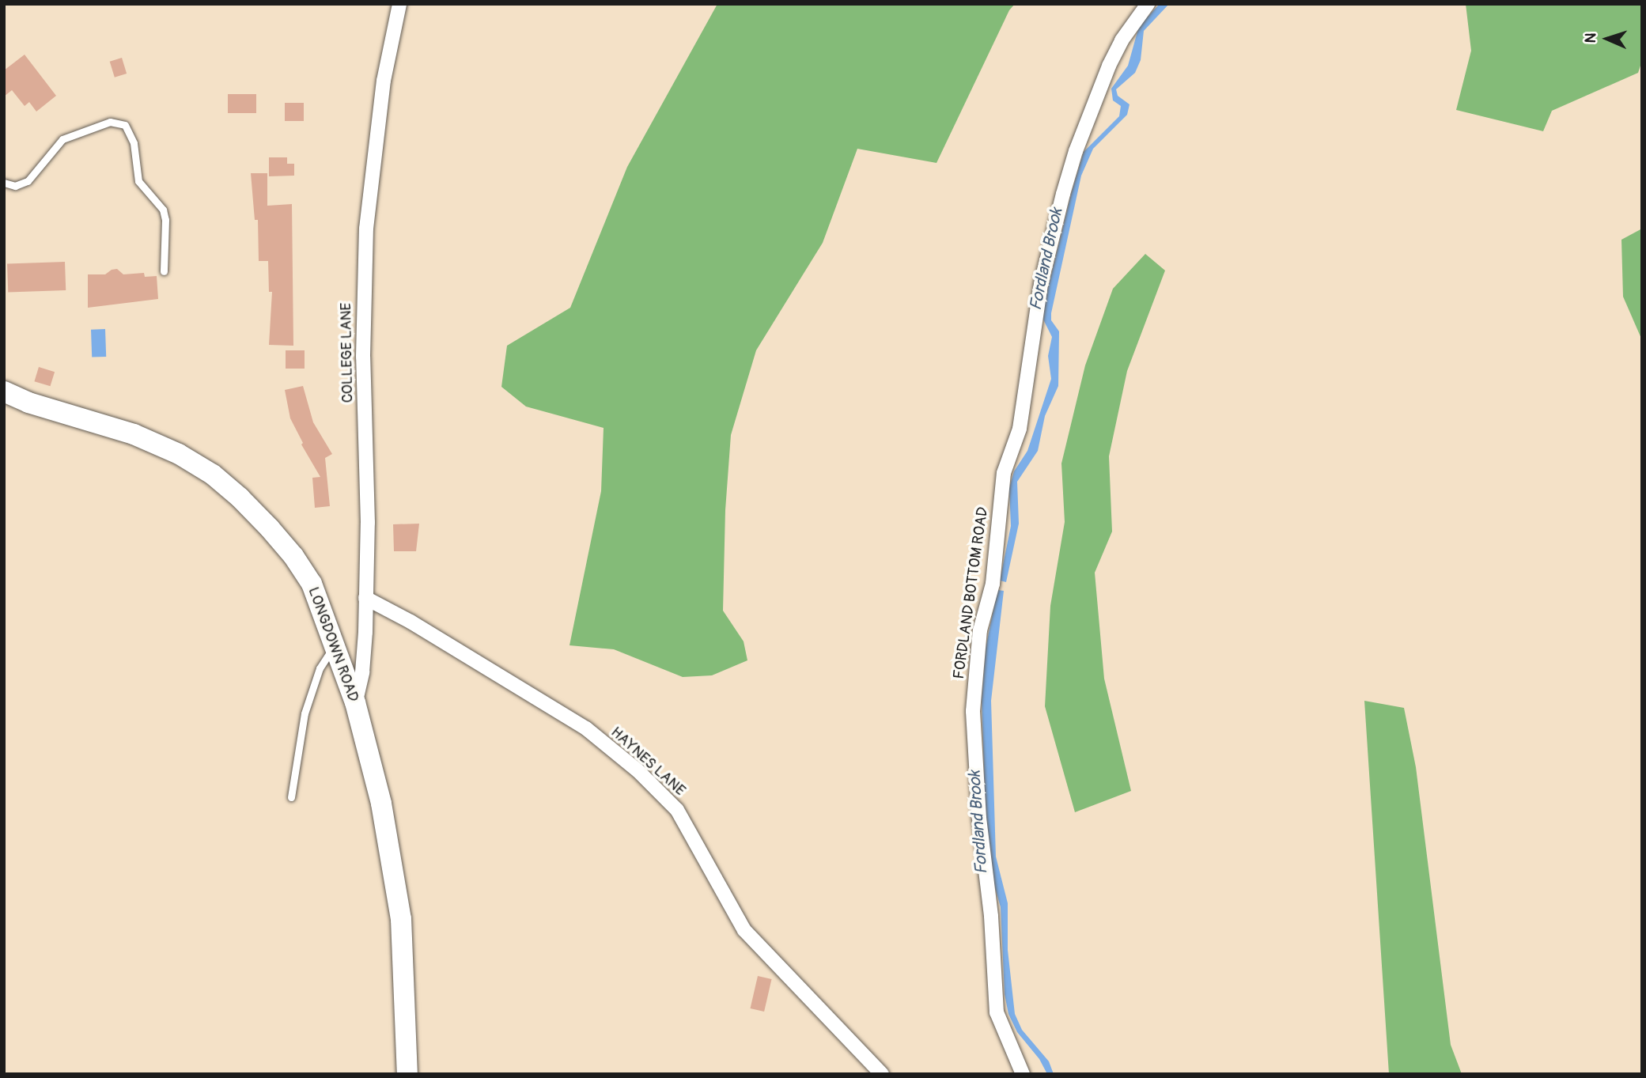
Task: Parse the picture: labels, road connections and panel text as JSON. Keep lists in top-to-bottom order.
{
  "streets": {
    "main road": ["LONGDOWN ROAD"],
    "street": ["COLLEGE LANE", "FORDLAND BOTTOM ROAD", "HAYNES LANE"]
  },
  "crossings": [
    ["COLLEGE LANE", "LONGDOWN ROAD"],
    ["COLLEGE LANE", "HAYNES LANE"]
  ],
  "water": ["Fordland Brook"],
  "north": "left"
}
